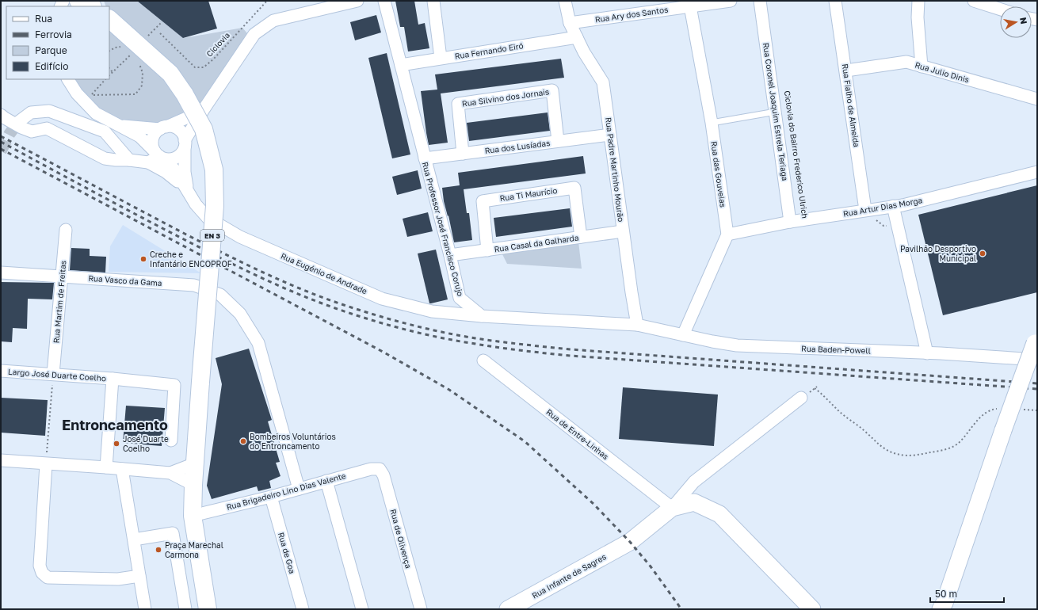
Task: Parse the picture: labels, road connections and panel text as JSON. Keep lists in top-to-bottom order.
{
  "streets": {
    "main road": ["EN 3"],
    "street": [
      "Rua Ary dos Santos",
      "Rua Fernando Eiró",
      "Rua Julio Dinis",
      "Rua Silvino dos Jornais",
      "Rua Fialho de Almeida",
      "Rua Coronel Joaquim Estrela Teriaga",
      "Rua dos Lusíadas",
      "Rua Padre Martinho Mourão",
      "Rua das Gouveias",
      "Rua Ti Maurício",
      "Rua Artur Dias Morga",
      "Rua Professor José Francisco Corujo",
      "Rua Casal da Galharda",
      "Rua Eugénio de Andrade",
      "Rua Vasco da Gama",
      "Rua Martim de Freitas",
      "Rua Baden-Powell",
      "Largo José Duarte Coelho",
      "Rua de Entre-Linhas",
      "Rua Brigadeiro Lino Dias Valente",
      "Rua de Olivença",
      "Rua de Goa",
      "Rua Infante de Sagres"
    ],
    "path": ["Ciclovia"]
  },
  "crossings": [
    ["Rua Ary dos Santos", "Rua Padre Martinho Mourão"],
    ["Rua Ary dos Santos", "Rua das Gouveias"],
    ["Rua Fernando Eiró", "Rua Padre Martinho Mourão"],
    ["Rua Fernando Eiró", "Rua Professor José Francisco Corujo"],
    ["Rua Julio Dinis", "Rua Fialho de Almeida"],
    ["Rua Silvino dos Jornais", "Rua dos Lusíadas"],
    ["Rua Fialho de Almeida", "Rua Artur Dias Morga"],
    ["Rua Coronel Joaquim Estrela Teriaga", "Rua Artur Dias Morga"],
    ["Rua dos Lusíadas", "Rua Padre Martinho Mourão"],
    ["Rua dos Lusíadas", "Rua Professor José Francisco Corujo"],
    ["Rua Padre Martinho Mourão", "Rua Casal da Galharda"],
    ["Rua Padre Martinho Mourão", "Rua Baden-Powell"],
    ["Rua das Gouveias", "Rua Artur Dias Morga"],
    ["Rua Ti Maurício", "Rua Casal da Galharda"],
    ["Rua Professor José Francisco Corujo", "Rua Casal da Galharda"],
    ["Rua Professor José Francisco Corujo", "Rua Eugénio de Andrade"],
    ["EN 3", "Rua Brigadeiro Lino Dias Valente"],
    ["Rua Vasco da Gama", "Rua Martim de Freitas"],
    ["Rua Vasco da Gama", "Rua Brigadeiro Lino Dias Valente"],
    ["Rua Martim de Freitas", "Largo José Duarte Coelho"],
    ["Rua de Entre-Linhas", "Rua Infante de Sagres"],
    ["Rua Brigadeiro Lino Dias Valente", "Rua de Olivença"],
    ["Rua Brigadeiro Lino Dias Valente", "Rua de Goa"]
  ],
  "districts": ["Entroncamento"],
  "places": [
    "Pavilhão Desportivo Municipal",
    "Creche e Infantário ENCOPROF",
    "Bombeiros Voluntários do Entroncamento",
    "José Duarte Coelho",
    "Praça Marechal Carmona"
  ],
  "legend": [
    "Rua",
    "Ferrovia",
    "Parque",
    "Edifício"
  ],
  "scale_bar": "50 m",
  "north": "right"
}
